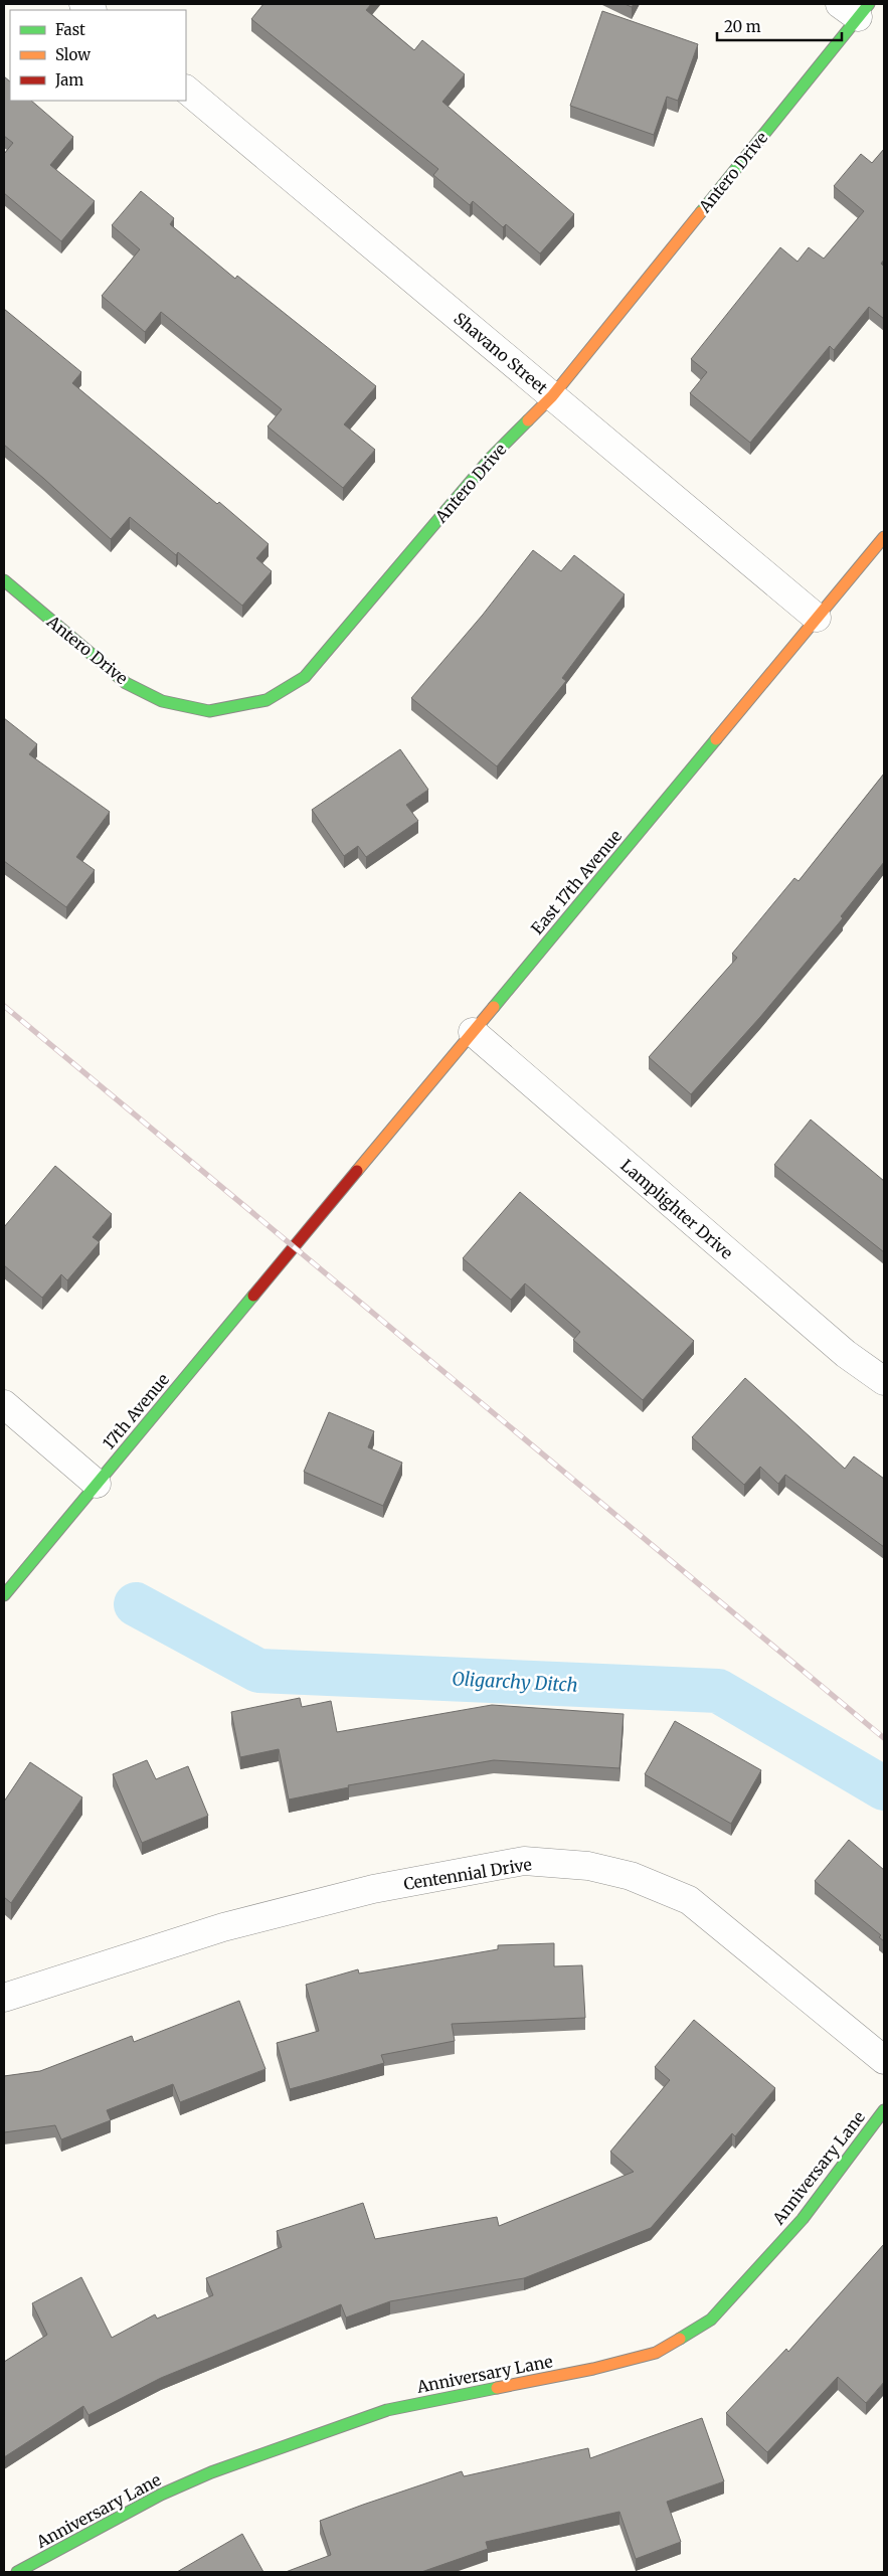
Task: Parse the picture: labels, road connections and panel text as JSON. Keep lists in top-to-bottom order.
{
  "streets": {
    "street": [
      "Antero Drive",
      "Shavano Street",
      "East 17th Avenue",
      "Lamplighter Drive",
      "17th Avenue",
      "Centennial Drive",
      "Anniversary Lane"
    ]
  },
  "crossings": [
    ["Antero Drive", "Shavano Street"],
    ["Shavano Street", "East 17th Avenue"],
    ["East 17th Avenue", "Lamplighter Drive"],
    ["East 17th Avenue", "17th Avenue"]
  ],
  "water": ["Oligarchy Ditch"],
  "legend": ["Fast", "Slow", "Jam"],
  "scale_bar": "20 m"
}
